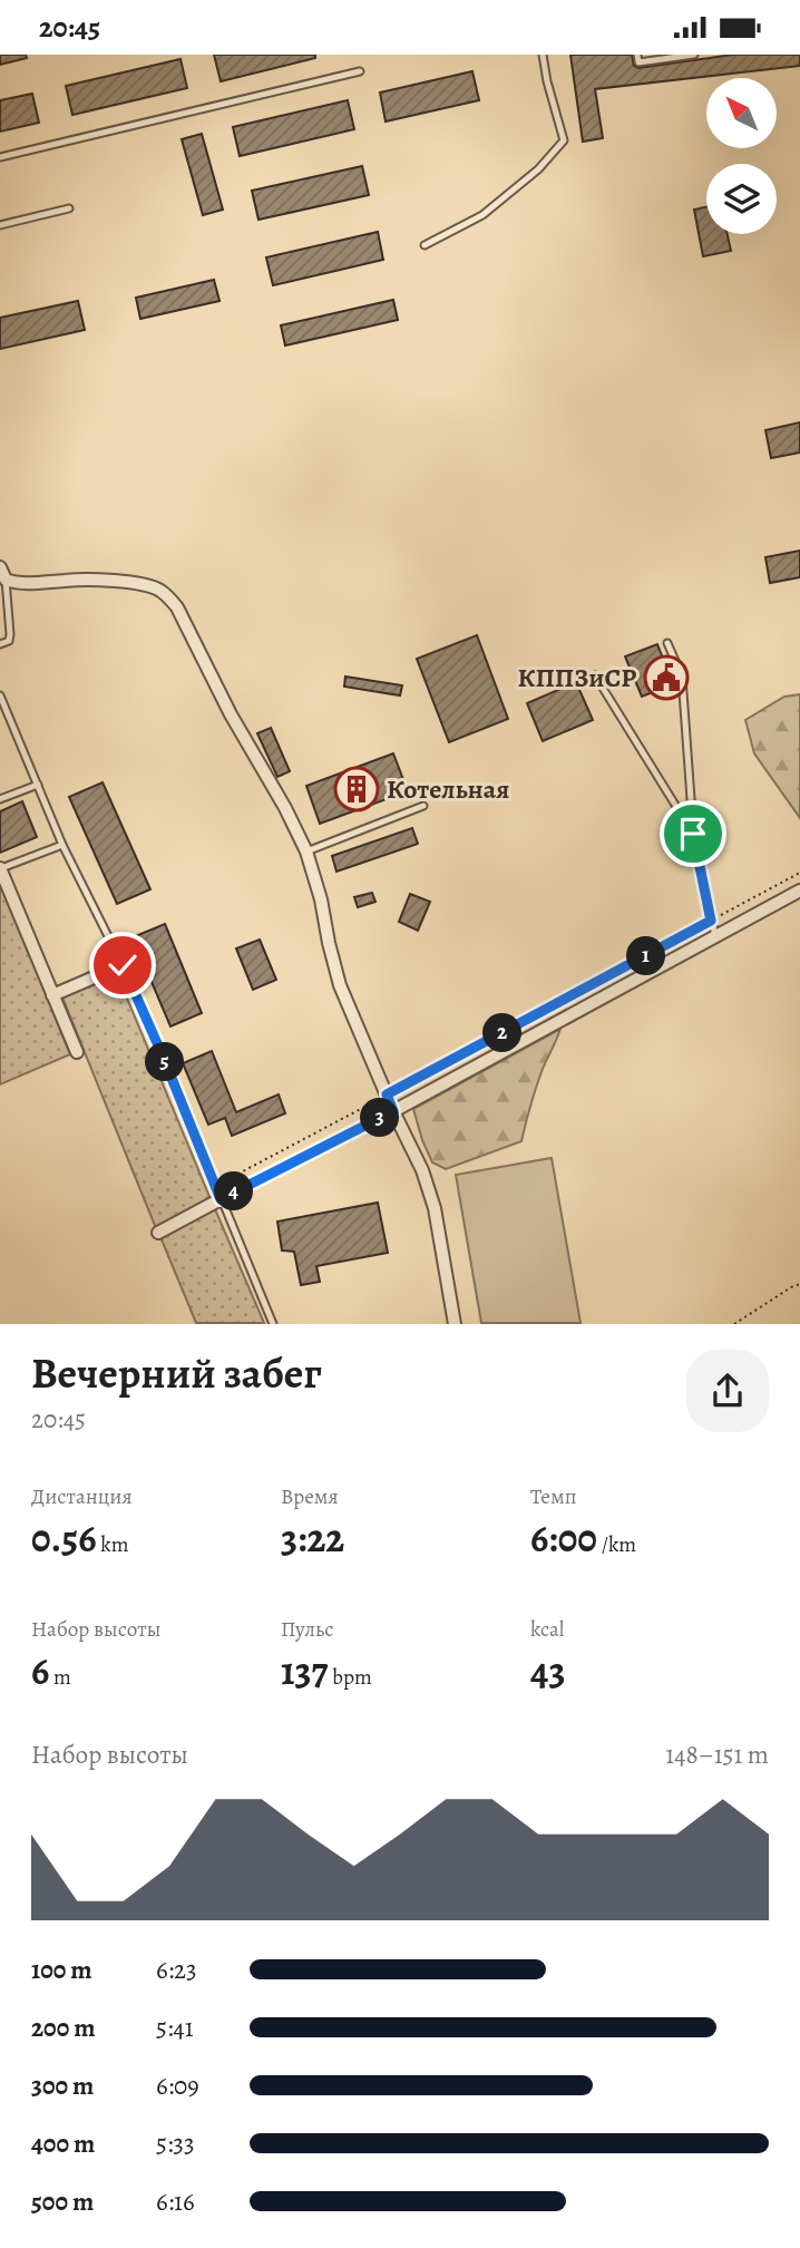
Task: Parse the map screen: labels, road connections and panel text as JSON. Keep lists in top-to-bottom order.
{
  "places": {
    "public building": ["КППЗиСР"],
    "building": ["Котельная"]
  },
  "north": "top left",
  "page": {
    "status": "20:45",
    "pins": [
      "1",
      "2",
      "5",
      "3",
      "4"
    ],
    "heading": ["Вечерний забег", "20:45"],
    "stats": [
      ["Дистанция", "0.56 km"],
      ["Время", "3:22"],
      ["Темп", "6:00 /km"],
      ["Набор высоты", "6 m"],
      ["Пульс", "137 bpm"],
      ["kcal", "43"]
    ],
    "chart": ["Набор высоты", "148–151 m"],
    "list": [
      {
        "name": "100 m",
        "note": "6:23"
      },
      {
        "name": "200 m",
        "note": "5:41"
      },
      {
        "name": "300 m",
        "note": "6:09"
      },
      {
        "name": "400 m",
        "note": "5:33"
      },
      {
        "name": "500 m",
        "note": "6:16"
      }
    ]
  }
}
